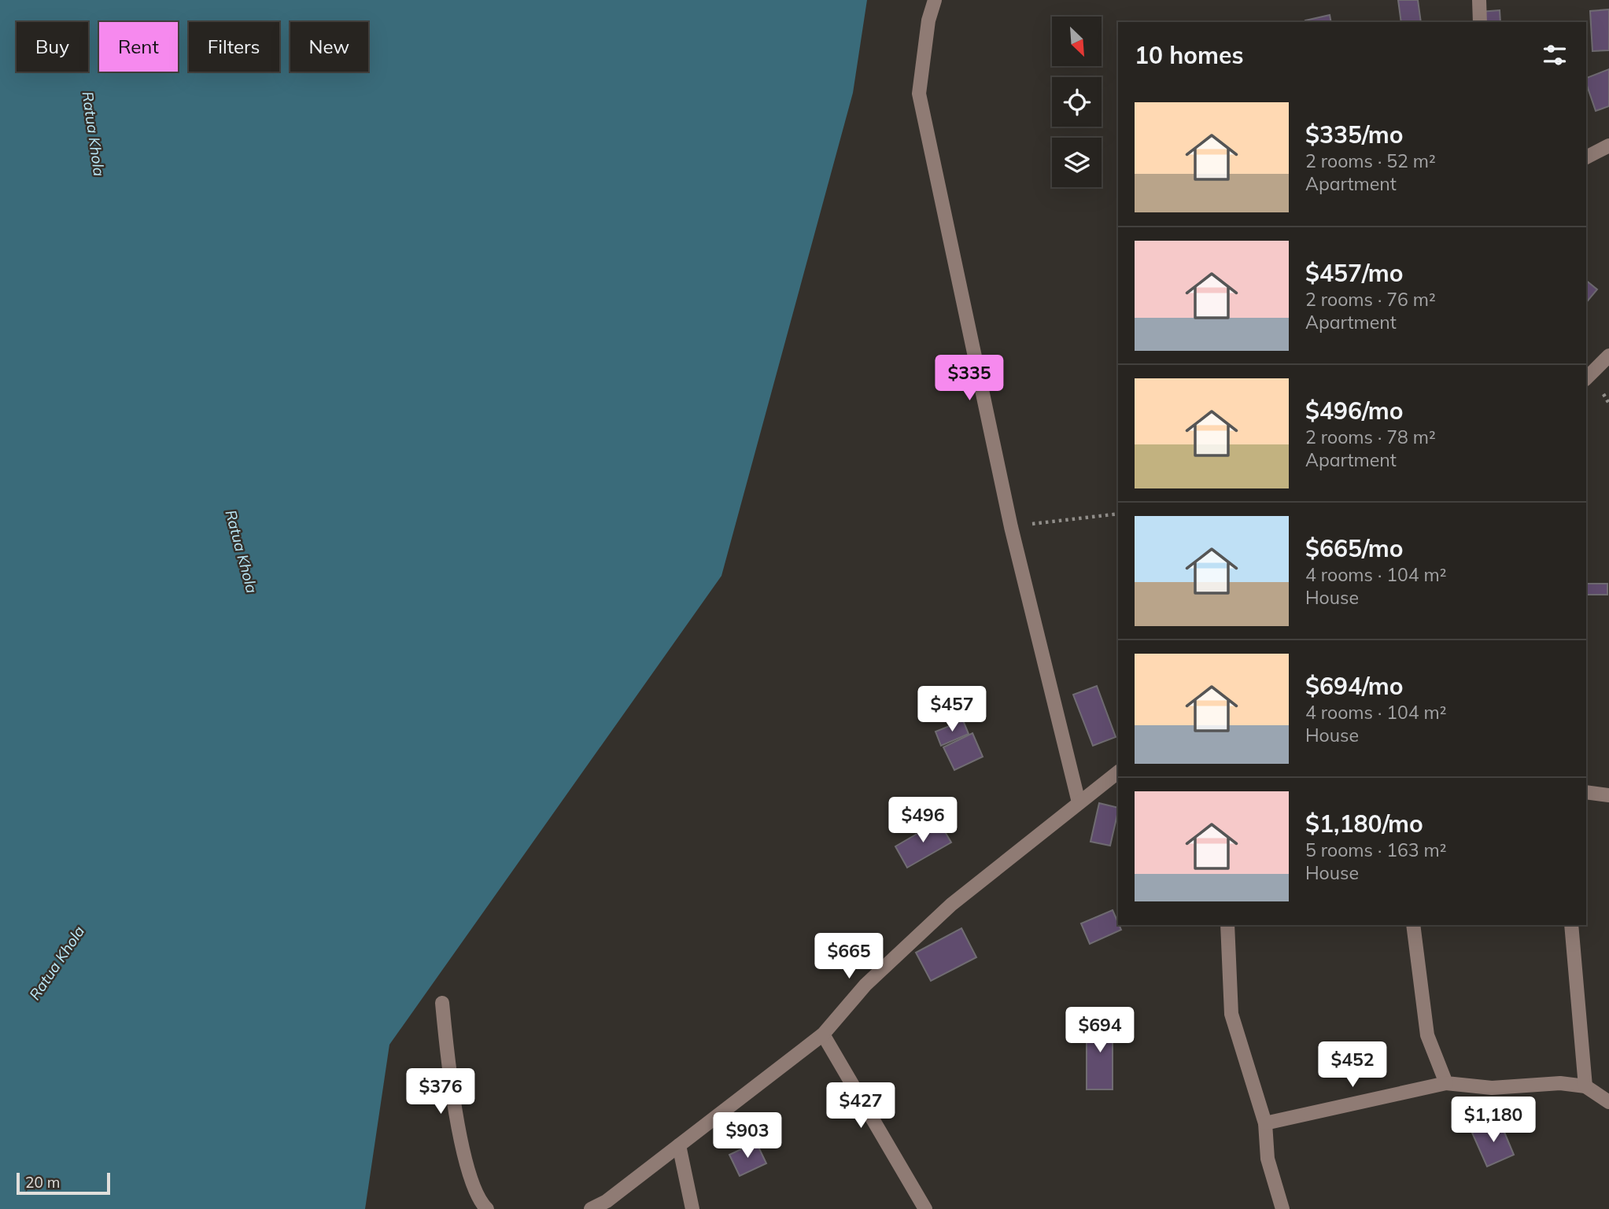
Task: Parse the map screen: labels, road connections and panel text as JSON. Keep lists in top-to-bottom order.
{
  "water": ["Ratua Khola"],
  "scale_bar": "20 m",
  "north": "bottom right",
  "page": {
    "chip": [
      "Buy",
      "Rent",
      "Filters",
      "New"
    ],
    "heading": "10 homes",
    "list": [
      {
        "name": "$335/mo",
        "note": "2 rooms · 52 m² · Apartment"
      },
      {
        "name": "$457/mo",
        "note": "2 rooms · 76 m² · Apartment"
      },
      {
        "name": "$496/mo",
        "note": "2 rooms · 78 m² · Apartment"
      },
      {
        "name": "$665/mo",
        "note": "4 rooms · 104 m² · House"
      },
      {
        "name": "$694/mo",
        "note": "4 rooms · 104 m² · House"
      },
      {
        "name": "$1,180/mo",
        "note": "5 rooms · 163 m² · House"
      }
    ],
    "price": [
      "$335",
      "$457",
      "$496",
      "$665",
      "$694",
      "$452",
      "$376",
      "$427",
      "$1,180",
      "$903"
    ],
    "scale": "20 m"
  }
}
